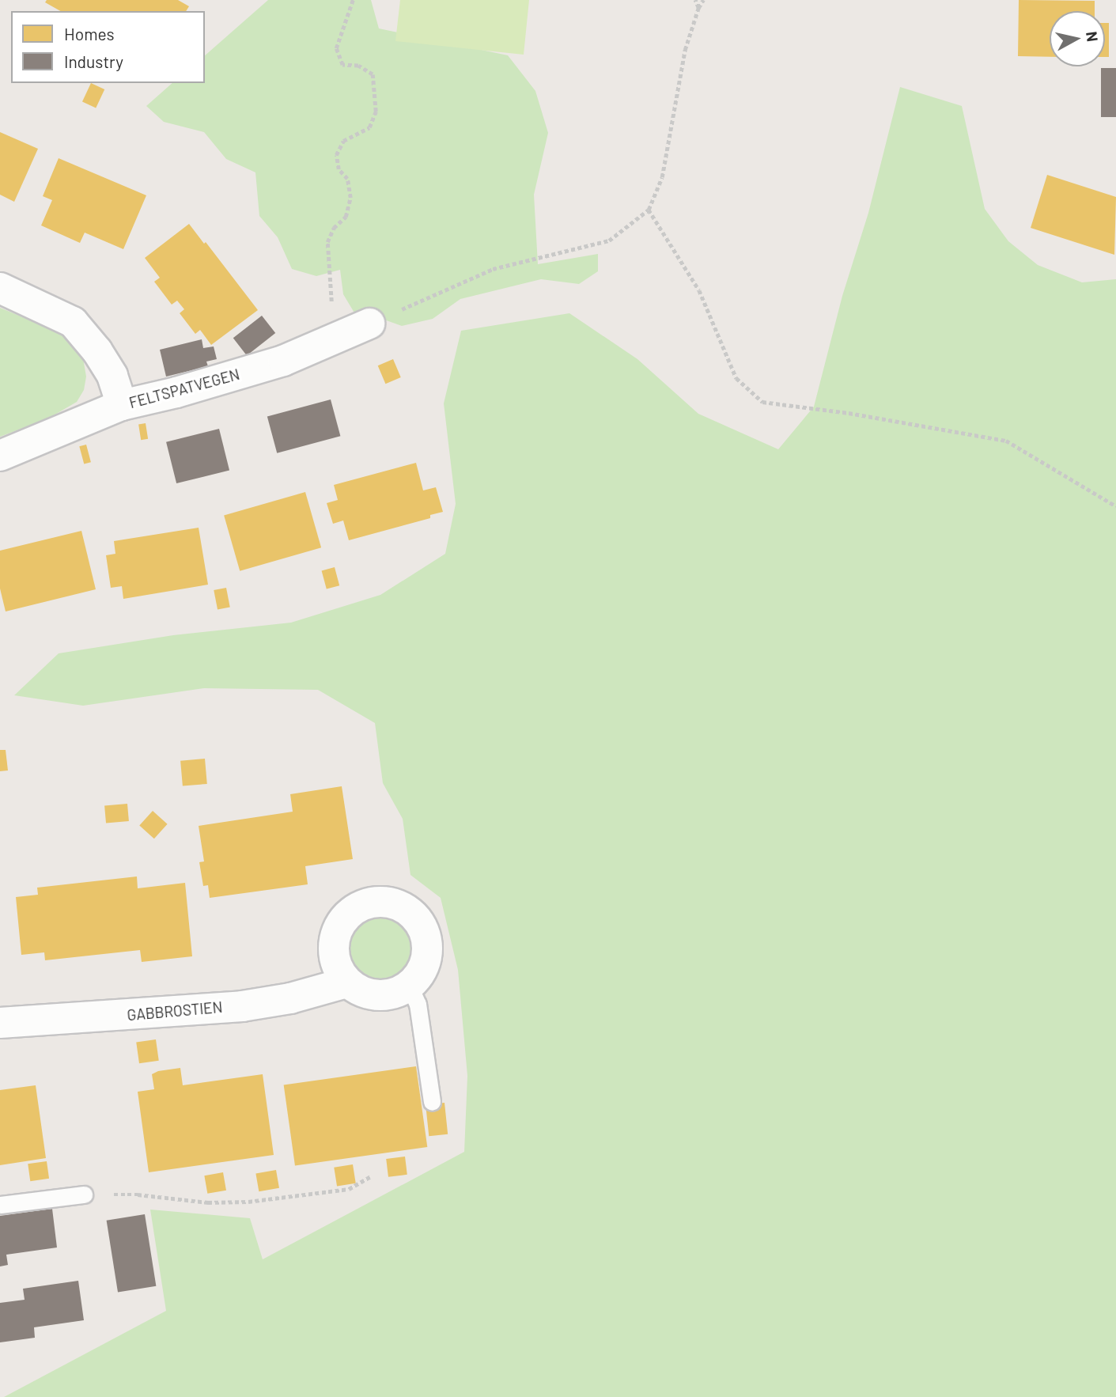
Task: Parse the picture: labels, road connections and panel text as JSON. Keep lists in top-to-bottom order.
{
  "streets": {
    "street": ["FELTSPATVEGEN", "GABBROSTIEN"]
  },
  "legend": ["Homes", "Industry"],
  "north": "right"
}
